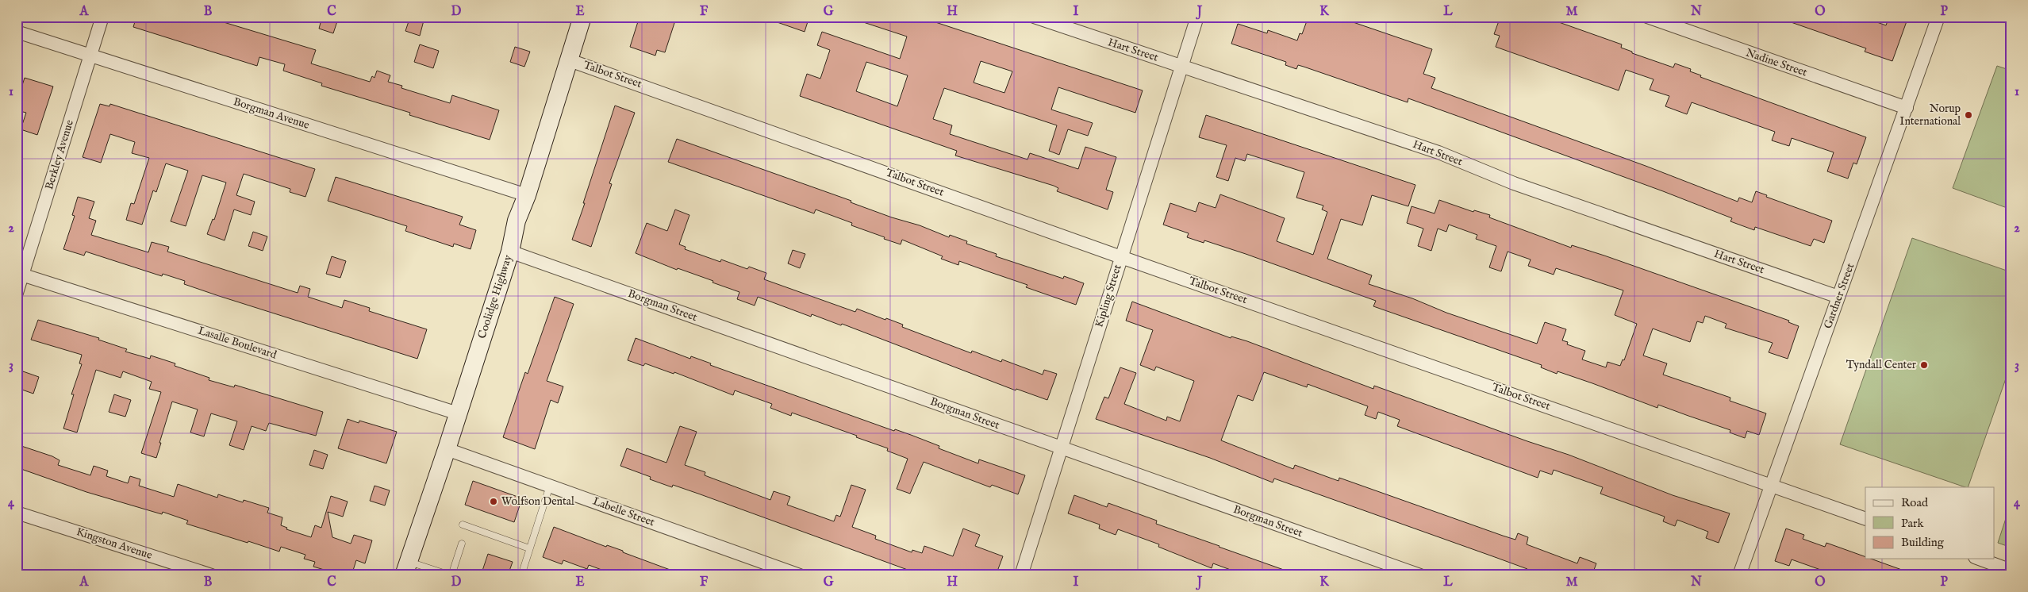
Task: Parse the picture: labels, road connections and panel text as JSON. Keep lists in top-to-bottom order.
{
  "streets": {
    "main road": ["Coolidge Highway"],
    "street": [
      "Hart Street",
      "Nadine Street",
      "Talbot Street",
      "Borgman Avenue",
      "Berkley Avenue",
      "Kipling Street",
      "Gardner Street",
      "Borgman Street",
      "Lasalle Boulevard",
      "Labelle Street",
      "Kingston Avenue"
    ]
  },
  "crossings": [
    ["Hart Street", "Kipling Street"],
    ["Hart Street", "Gardner Street"],
    ["Nadine Street", "Gardner Street"],
    ["Talbot Street", "Kipling Street"],
    ["Talbot Street", "Gardner Street"],
    ["Talbot Street", "Coolidge Highway"],
    ["Borgman Avenue", "Berkley Avenue"],
    ["Borgman Avenue", "Coolidge Highway"],
    ["Berkley Avenue", "Lasalle Boulevard"],
    ["Kipling Street", "Borgman Street"],
    ["Coolidge Highway", "Borgman Street"],
    ["Coolidge Highway", "Lasalle Boulevard"],
    ["Coolidge Highway", "Labelle Street"]
  ],
  "places": ["Norup International", "Tyndall Center", "Wolfson Dental"],
  "legend": ["Road", "Park", "Building"],
  "grid": {
    "columns": [
      "A",
      "B",
      "C",
      "D",
      "E",
      "F",
      "G",
      "H",
      "I",
      "J",
      "K",
      "L",
      "M",
      "N",
      "O",
      "P"
    ],
    "rows": [
      "1",
      "2",
      "3",
      "4"
    ]
  }
}
